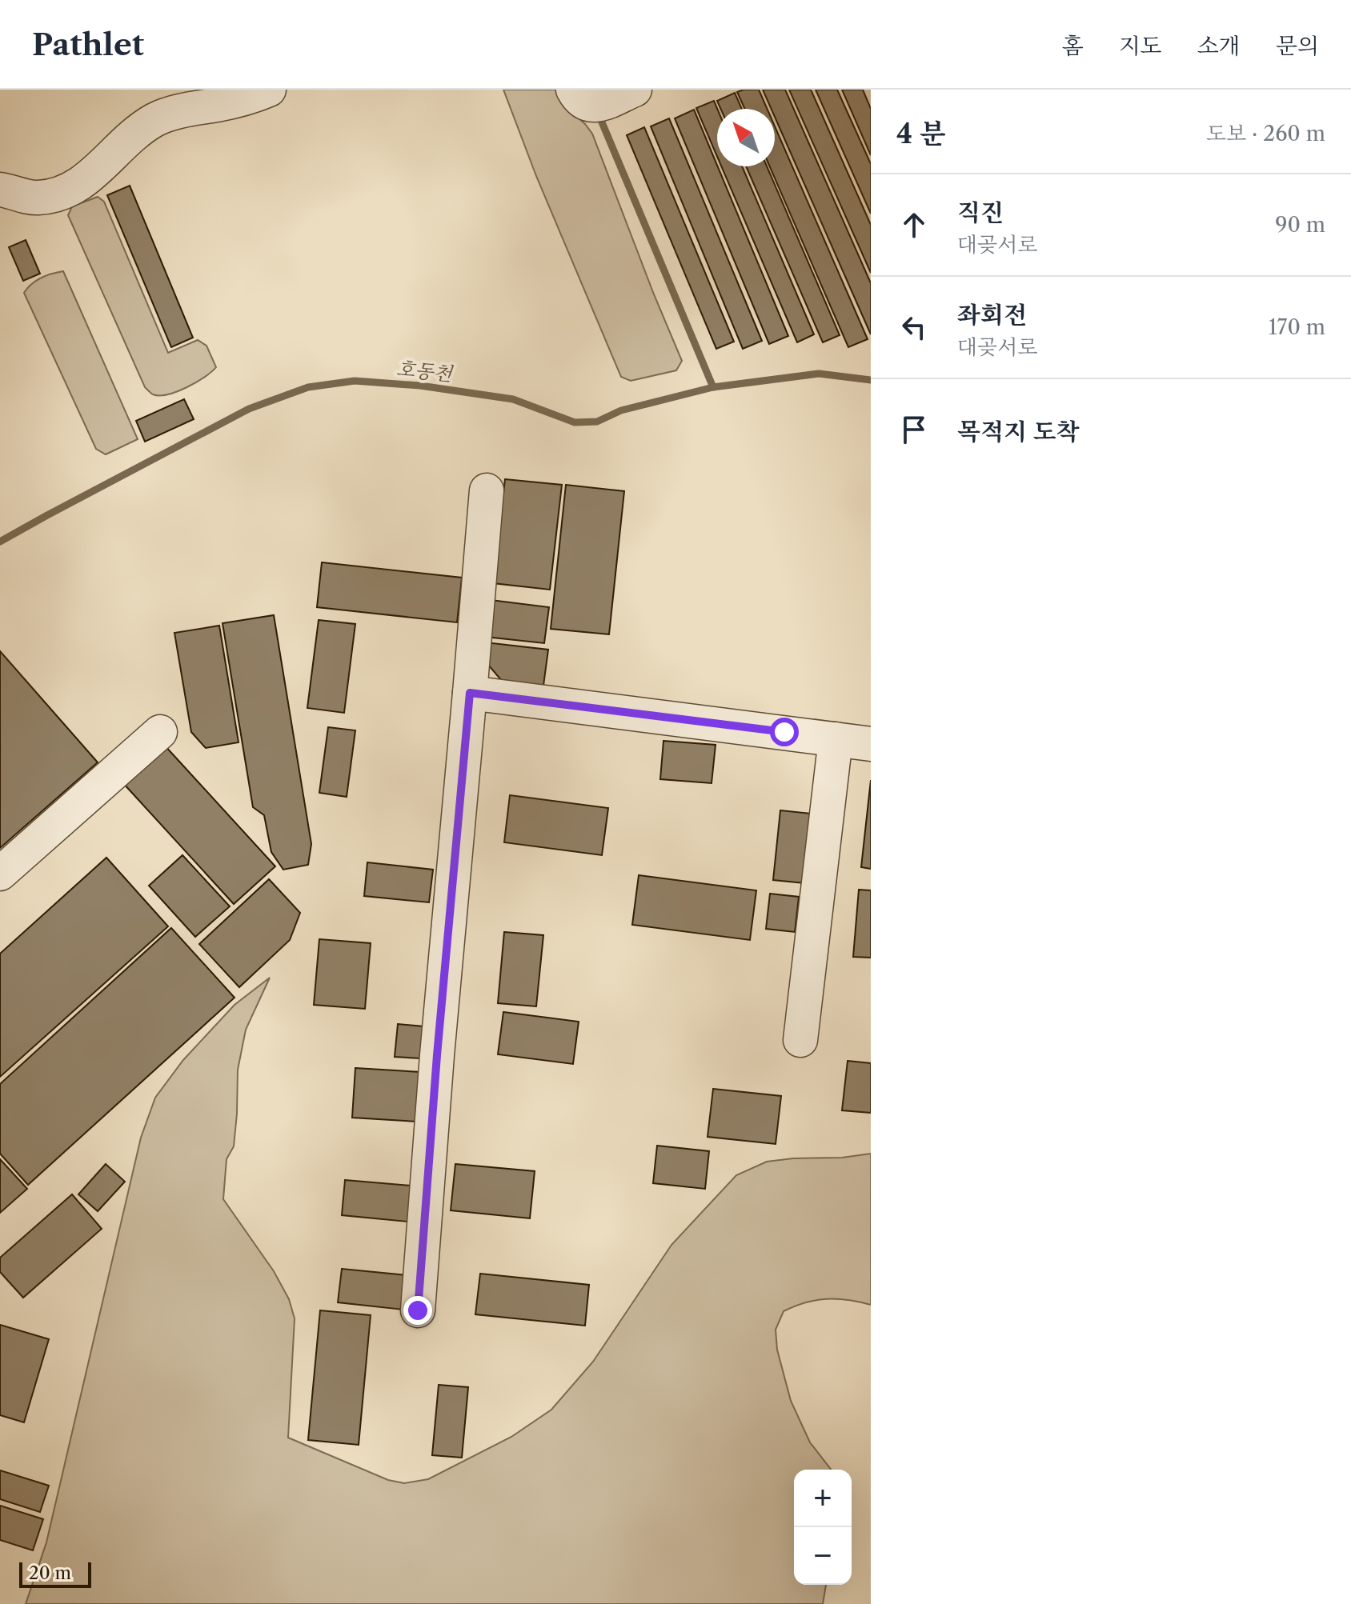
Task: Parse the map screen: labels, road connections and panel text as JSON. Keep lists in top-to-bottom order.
{
  "water": ["호동천"],
  "scale_bar": "20 m",
  "north": "top left",
  "page": {
    "header": "Pathlet",
    "nav": [
      "홈",
      "지도",
      "소개",
      "문의"
    ],
    "heading": ["4 분", "도보 · 260 m"],
    "list": [
      ["직진", "대곶서로", "90 m"],
      ["좌회전", "대곶서로", "170 m"],
      "목적지 도착"
    ],
    "map_buttons": ["+", "−"],
    "scale": "20 m"
  }
}
